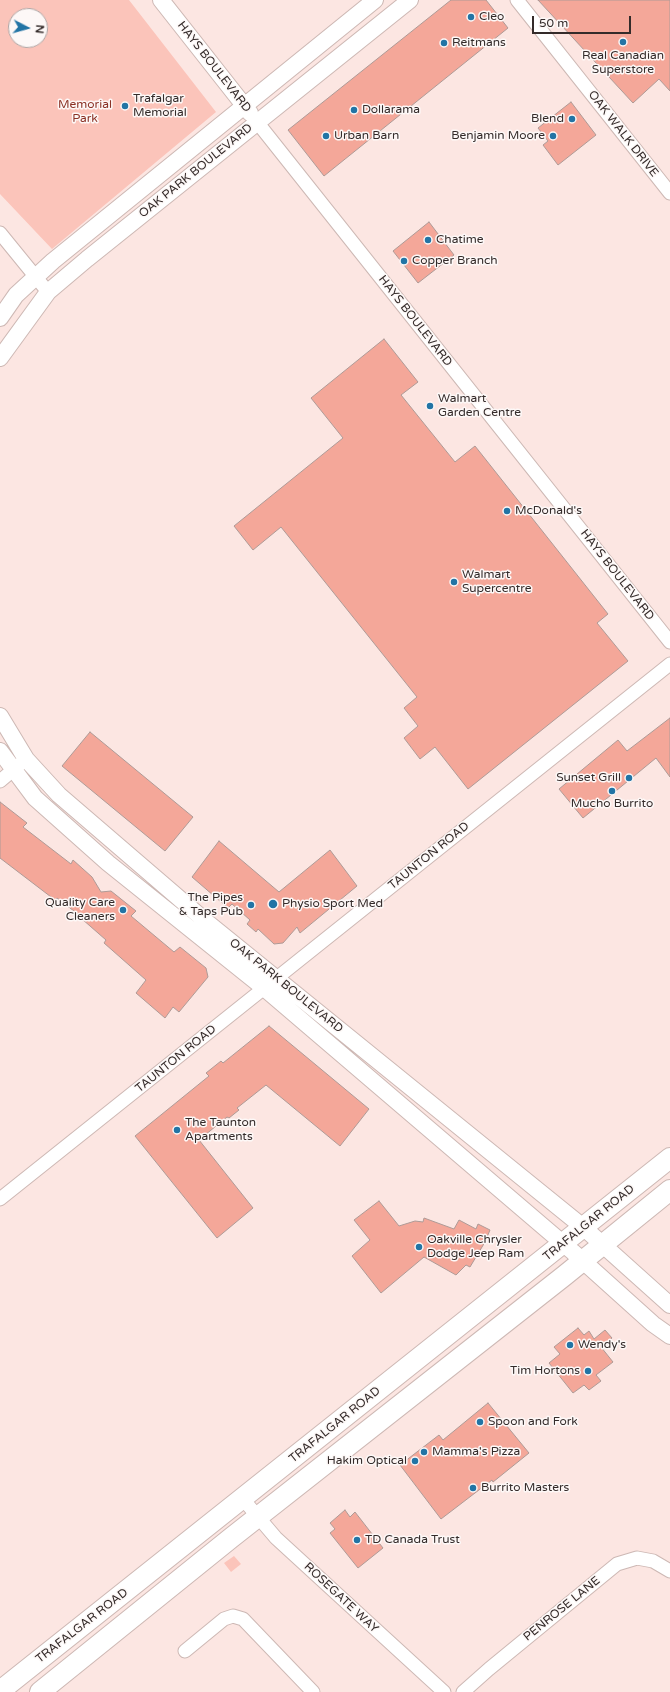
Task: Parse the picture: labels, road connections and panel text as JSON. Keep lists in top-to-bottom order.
{
  "streets": {
    "main road": ["TRAFALGAR ROAD"],
    "street": [
      "HAYS BOULEVARD",
      "OAK WALK DRIVE",
      "OAK PARK BOULEVARD",
      "TAUNTON ROAD",
      "ROSEGATE WAY",
      "PENROSE LANE"
    ]
  },
  "crossings": [
    ["HAYS BOULEVARD", "OAK PARK BOULEVARD"],
    ["OAK PARK BOULEVARD", "TAUNTON ROAD"],
    ["OAK PARK BOULEVARD", "TRAFALGAR ROAD"],
    ["TRAFALGAR ROAD", "ROSEGATE WAY"]
  ],
  "parks": ["Memorial Park"],
  "places": [
    "Cleo",
    "Real Canadian Superstore",
    "Reitmans",
    "Trafalgar Memorial",
    "Dollarama",
    "Blend",
    "Urban Barn",
    "Benjamin Moore",
    "Chatime",
    "Copper Branch",
    "Walmart Garden Centre",
    "McDonald's",
    "Walmart Supercentre",
    "Sunset Grill",
    "Mucho Burrito",
    "Physio Sport Med",
    "The Pipes & Taps Pub",
    "Quality Care Cleaners",
    "The Taunton Apartments",
    "Oakville Chrysler Dodge Jeep Ram",
    "Wendy's",
    "Tim Hortons",
    "Spoon and Fork",
    "Mamma's Pizza",
    "Hakim Optical",
    "Burrito Masters",
    "TD Canada Trust"
  ],
  "scale_bar": "50 m",
  "north": "right"
}
